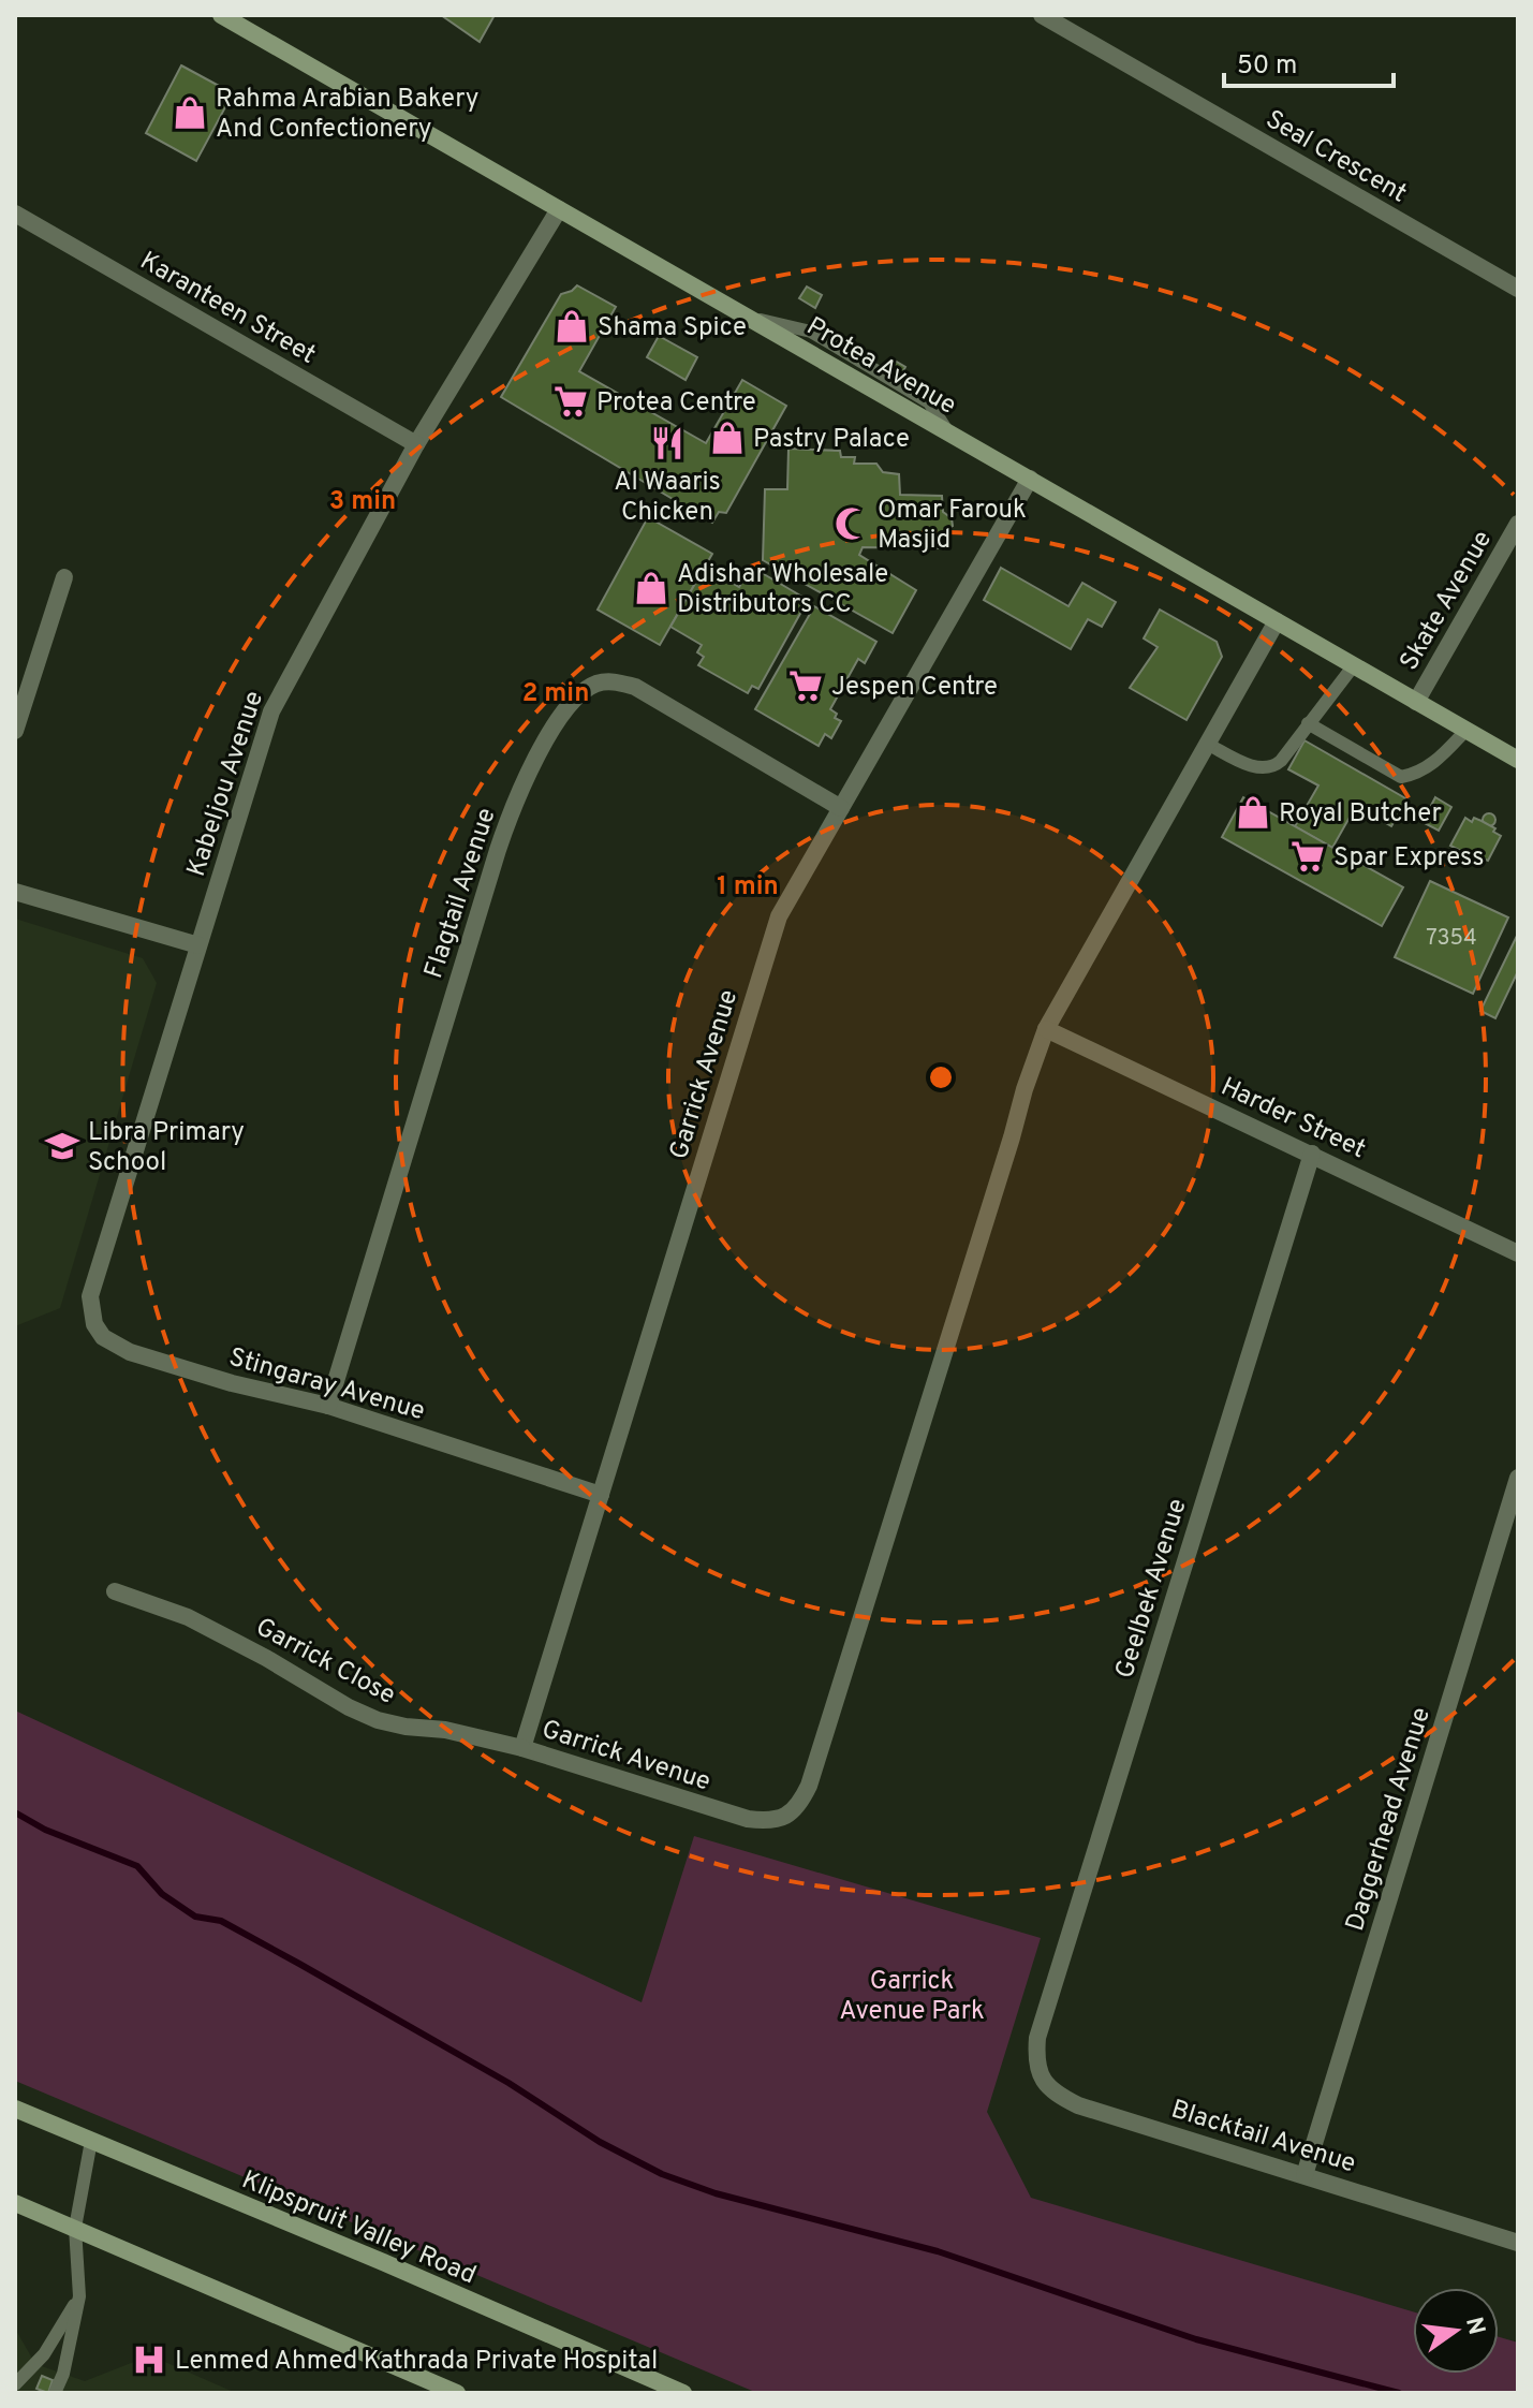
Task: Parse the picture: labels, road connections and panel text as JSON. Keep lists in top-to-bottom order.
{
  "streets": {
    "street": [
      "Seal Crescent",
      "Karanteen Street",
      "Protea Avenue",
      "Skate Avenue",
      "Kabeljou Avenue",
      "Flagtail Avenue",
      "Garrick Avenue",
      "Harder Street",
      "Stingaray Avenue",
      "Geelbek Avenue",
      "Garrick Close",
      "Daggerhead Avenue",
      "Blacktail Avenue",
      "Klipspruit Valley Road"
    ]
  },
  "crossings": [
    ["Karanteen Street", "Kabeljou Avenue"],
    ["Protea Avenue", "Skate Avenue"],
    ["Protea Avenue", "Kabeljou Avenue"],
    ["Protea Avenue", "Garrick Avenue"],
    ["Kabeljou Avenue", "Stingaray Avenue"],
    ["Flagtail Avenue", "Garrick Avenue"],
    ["Flagtail Avenue", "Stingaray Avenue"],
    ["Garrick Avenue", "Harder Street"],
    ["Garrick Avenue", "Stingaray Avenue"],
    ["Garrick Avenue", "Garrick Close"],
    ["Harder Street", "Geelbek Avenue"],
    ["Geelbek Avenue", "Blacktail Avenue"],
    ["Daggerhead Avenue", "Blacktail Avenue"]
  ],
  "parks": ["Garrick Avenue Park"],
  "places": {
    "shop": [
      "Rahma Arabian Bakery And Confectionery",
      "Shama Spice",
      "Pastry Palace",
      "Adishar Wholesale Distributors CC",
      "Royal Butcher"
    ],
    "supermarket": ["Protea Centre", "Jespen Centre", "Spar Express"],
    "restaurant": ["Al Waaris Chicken"],
    "mosque": ["Omar Farouk Masjid"],
    "school or university": ["Libra Primary School"],
    "hospital": ["Lenmed Ahmed Kathrada Private Hospital"]
  },
  "house_numbers": ["7354"],
  "scale_bar": "50 m",
  "north": "right",
  "rings": ["3 min", "2 min", "1 min"]
}
